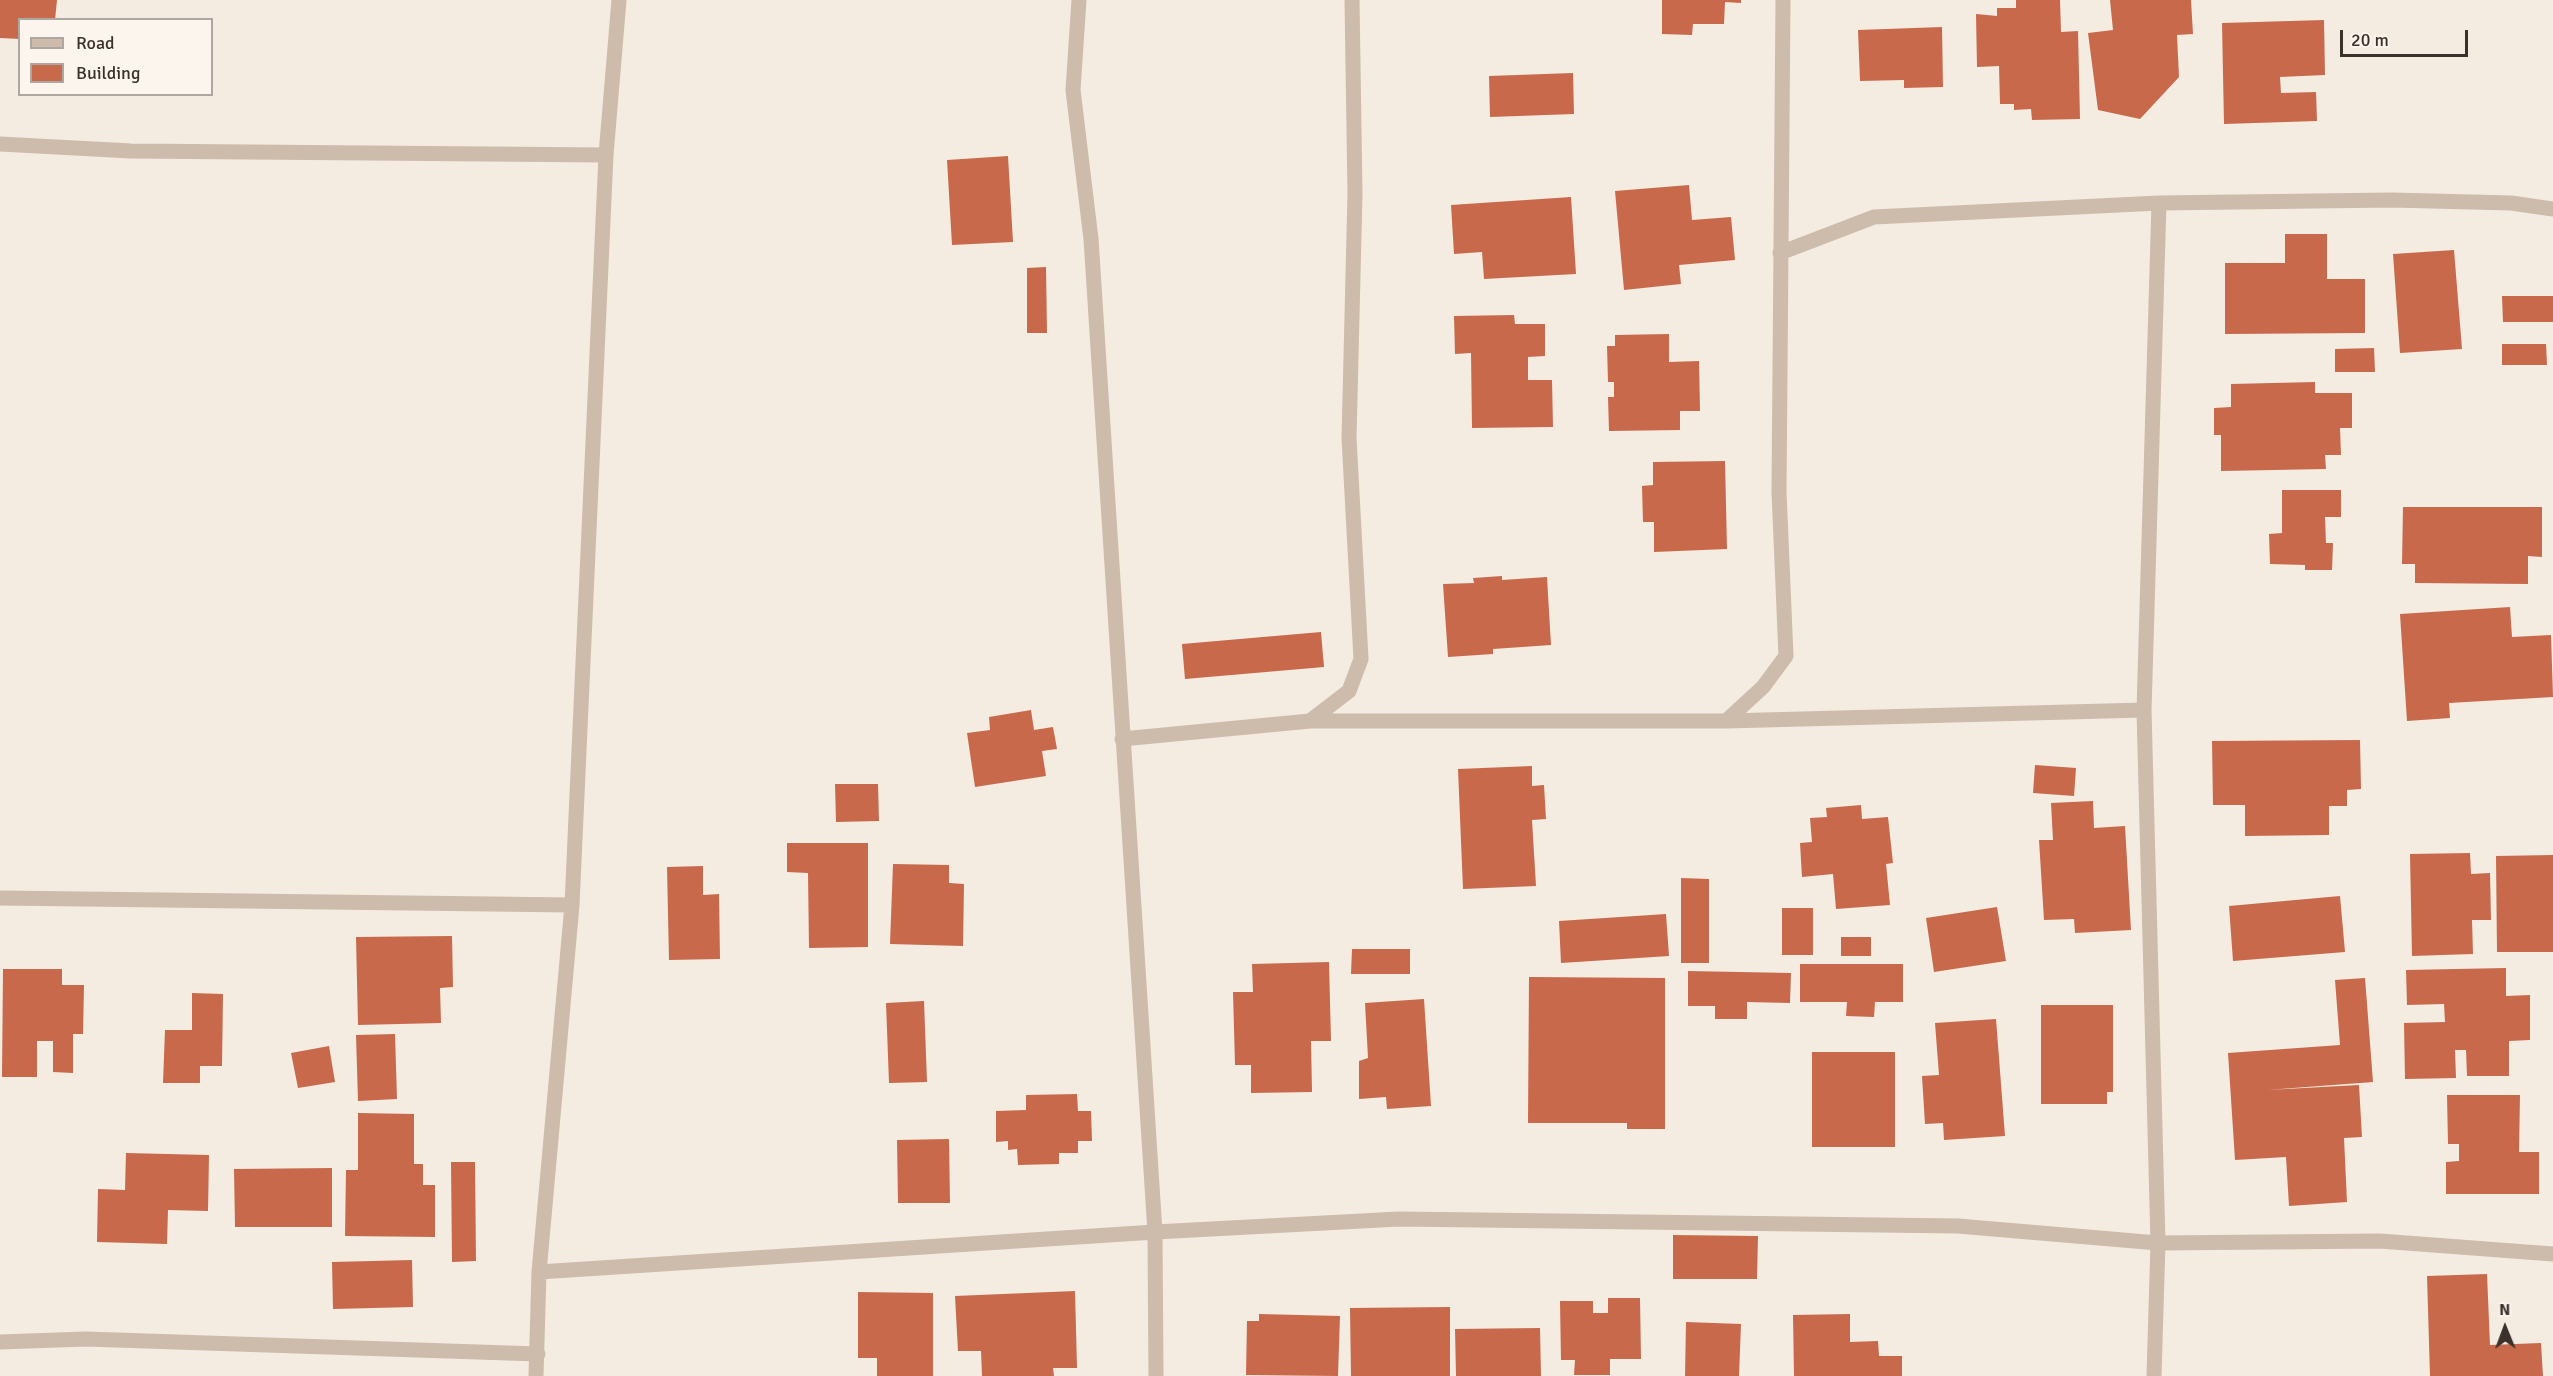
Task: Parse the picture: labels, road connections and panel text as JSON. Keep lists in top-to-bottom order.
{
  "legend": ["Road", "Building"],
  "scale_bar": "20 m",
  "north": "top"
}
